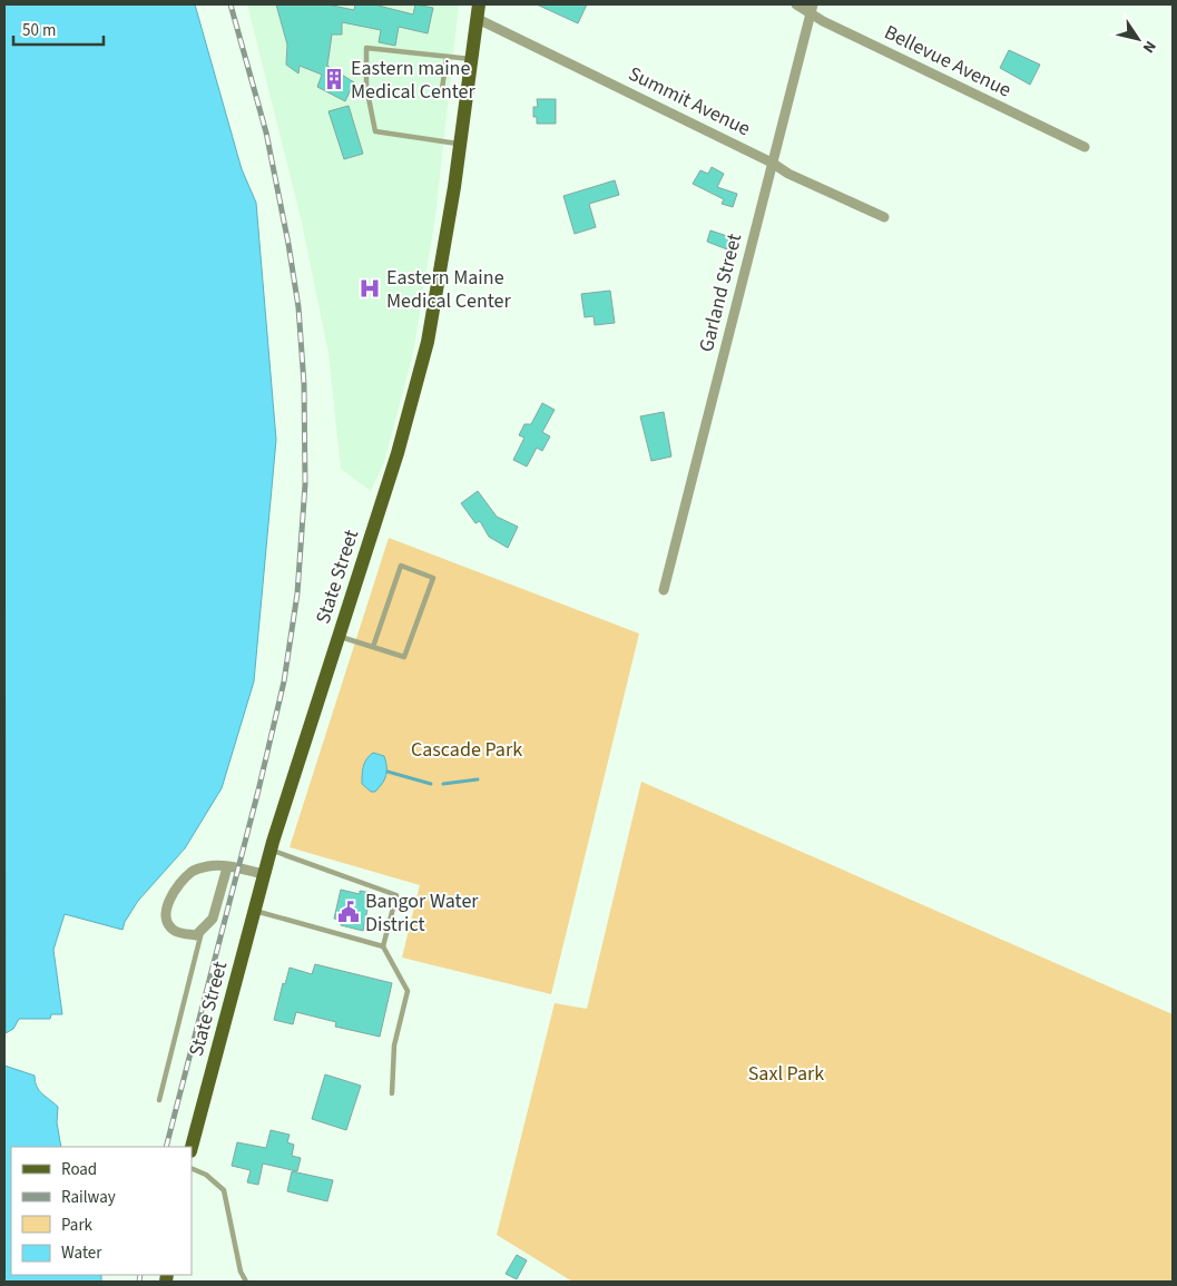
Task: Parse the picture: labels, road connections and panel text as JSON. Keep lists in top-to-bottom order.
{
  "streets": {
    "main road": ["State Street"],
    "street": ["Bellevue Avenue", "Summit Avenue", "Garland Street"]
  },
  "crossings": [
    ["Bellevue Avenue", "Garland Street"],
    ["Summit Avenue", "Garland Street"],
    ["Summit Avenue", "State Street"]
  ],
  "parks": ["Cascade Park", "Saxl Park"],
  "places": {
    "building": ["Eastern maine Medical Center"],
    "hospital": ["Eastern Maine Medical Center"],
    "public building": ["Bangor Water District"]
  },
  "legend": [
    "Road",
    "Railway",
    "Park",
    "Water"
  ],
  "scale_bar": "50 m",
  "north": "bottom right"
}
